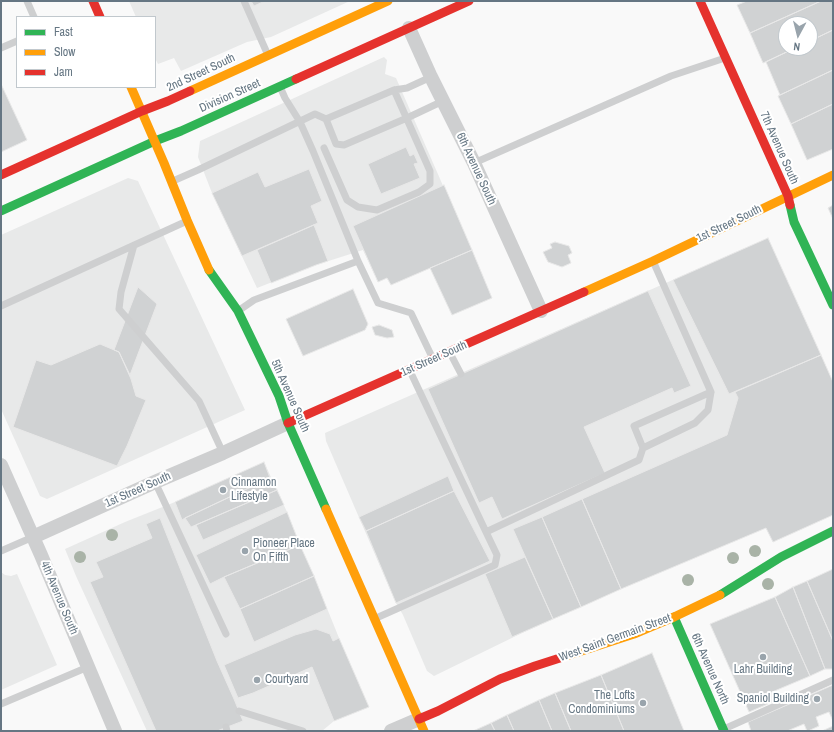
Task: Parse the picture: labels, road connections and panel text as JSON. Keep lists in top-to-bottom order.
{
  "streets": {
    "main road": [
      "2nd Street South",
      "Division Street",
      "7th Avenue South",
      "1st Street South",
      "5th Avenue South",
      "West Saint Germain Street",
      "6th Avenue North"
    ],
    "street": ["6th Avenue South", "4th Avenue South"]
  },
  "crossings": [
    ["2nd Street South", "5th Avenue South"],
    ["Division Street", "6th Avenue South"],
    ["Division Street", "5th Avenue South"],
    ["7th Avenue South", "1st Street South"],
    ["6th Avenue South", "1st Street South"],
    ["1st Street South", "5th Avenue South"],
    ["1st Street South", "4th Avenue South"],
    ["5th Avenue South", "West Saint Germain Street"],
    ["West Saint Germain Street", "6th Avenue North"]
  ],
  "places": [
    "Cinnamon Lifestyle",
    "Pioneer Place On Fifth",
    "Lahr Building",
    "Courtyard",
    "Spaniol Building",
    "The Lofts Condominiums"
  ],
  "legend": ["Fast", "Slow", "Jam"],
  "north": "bottom"
}
